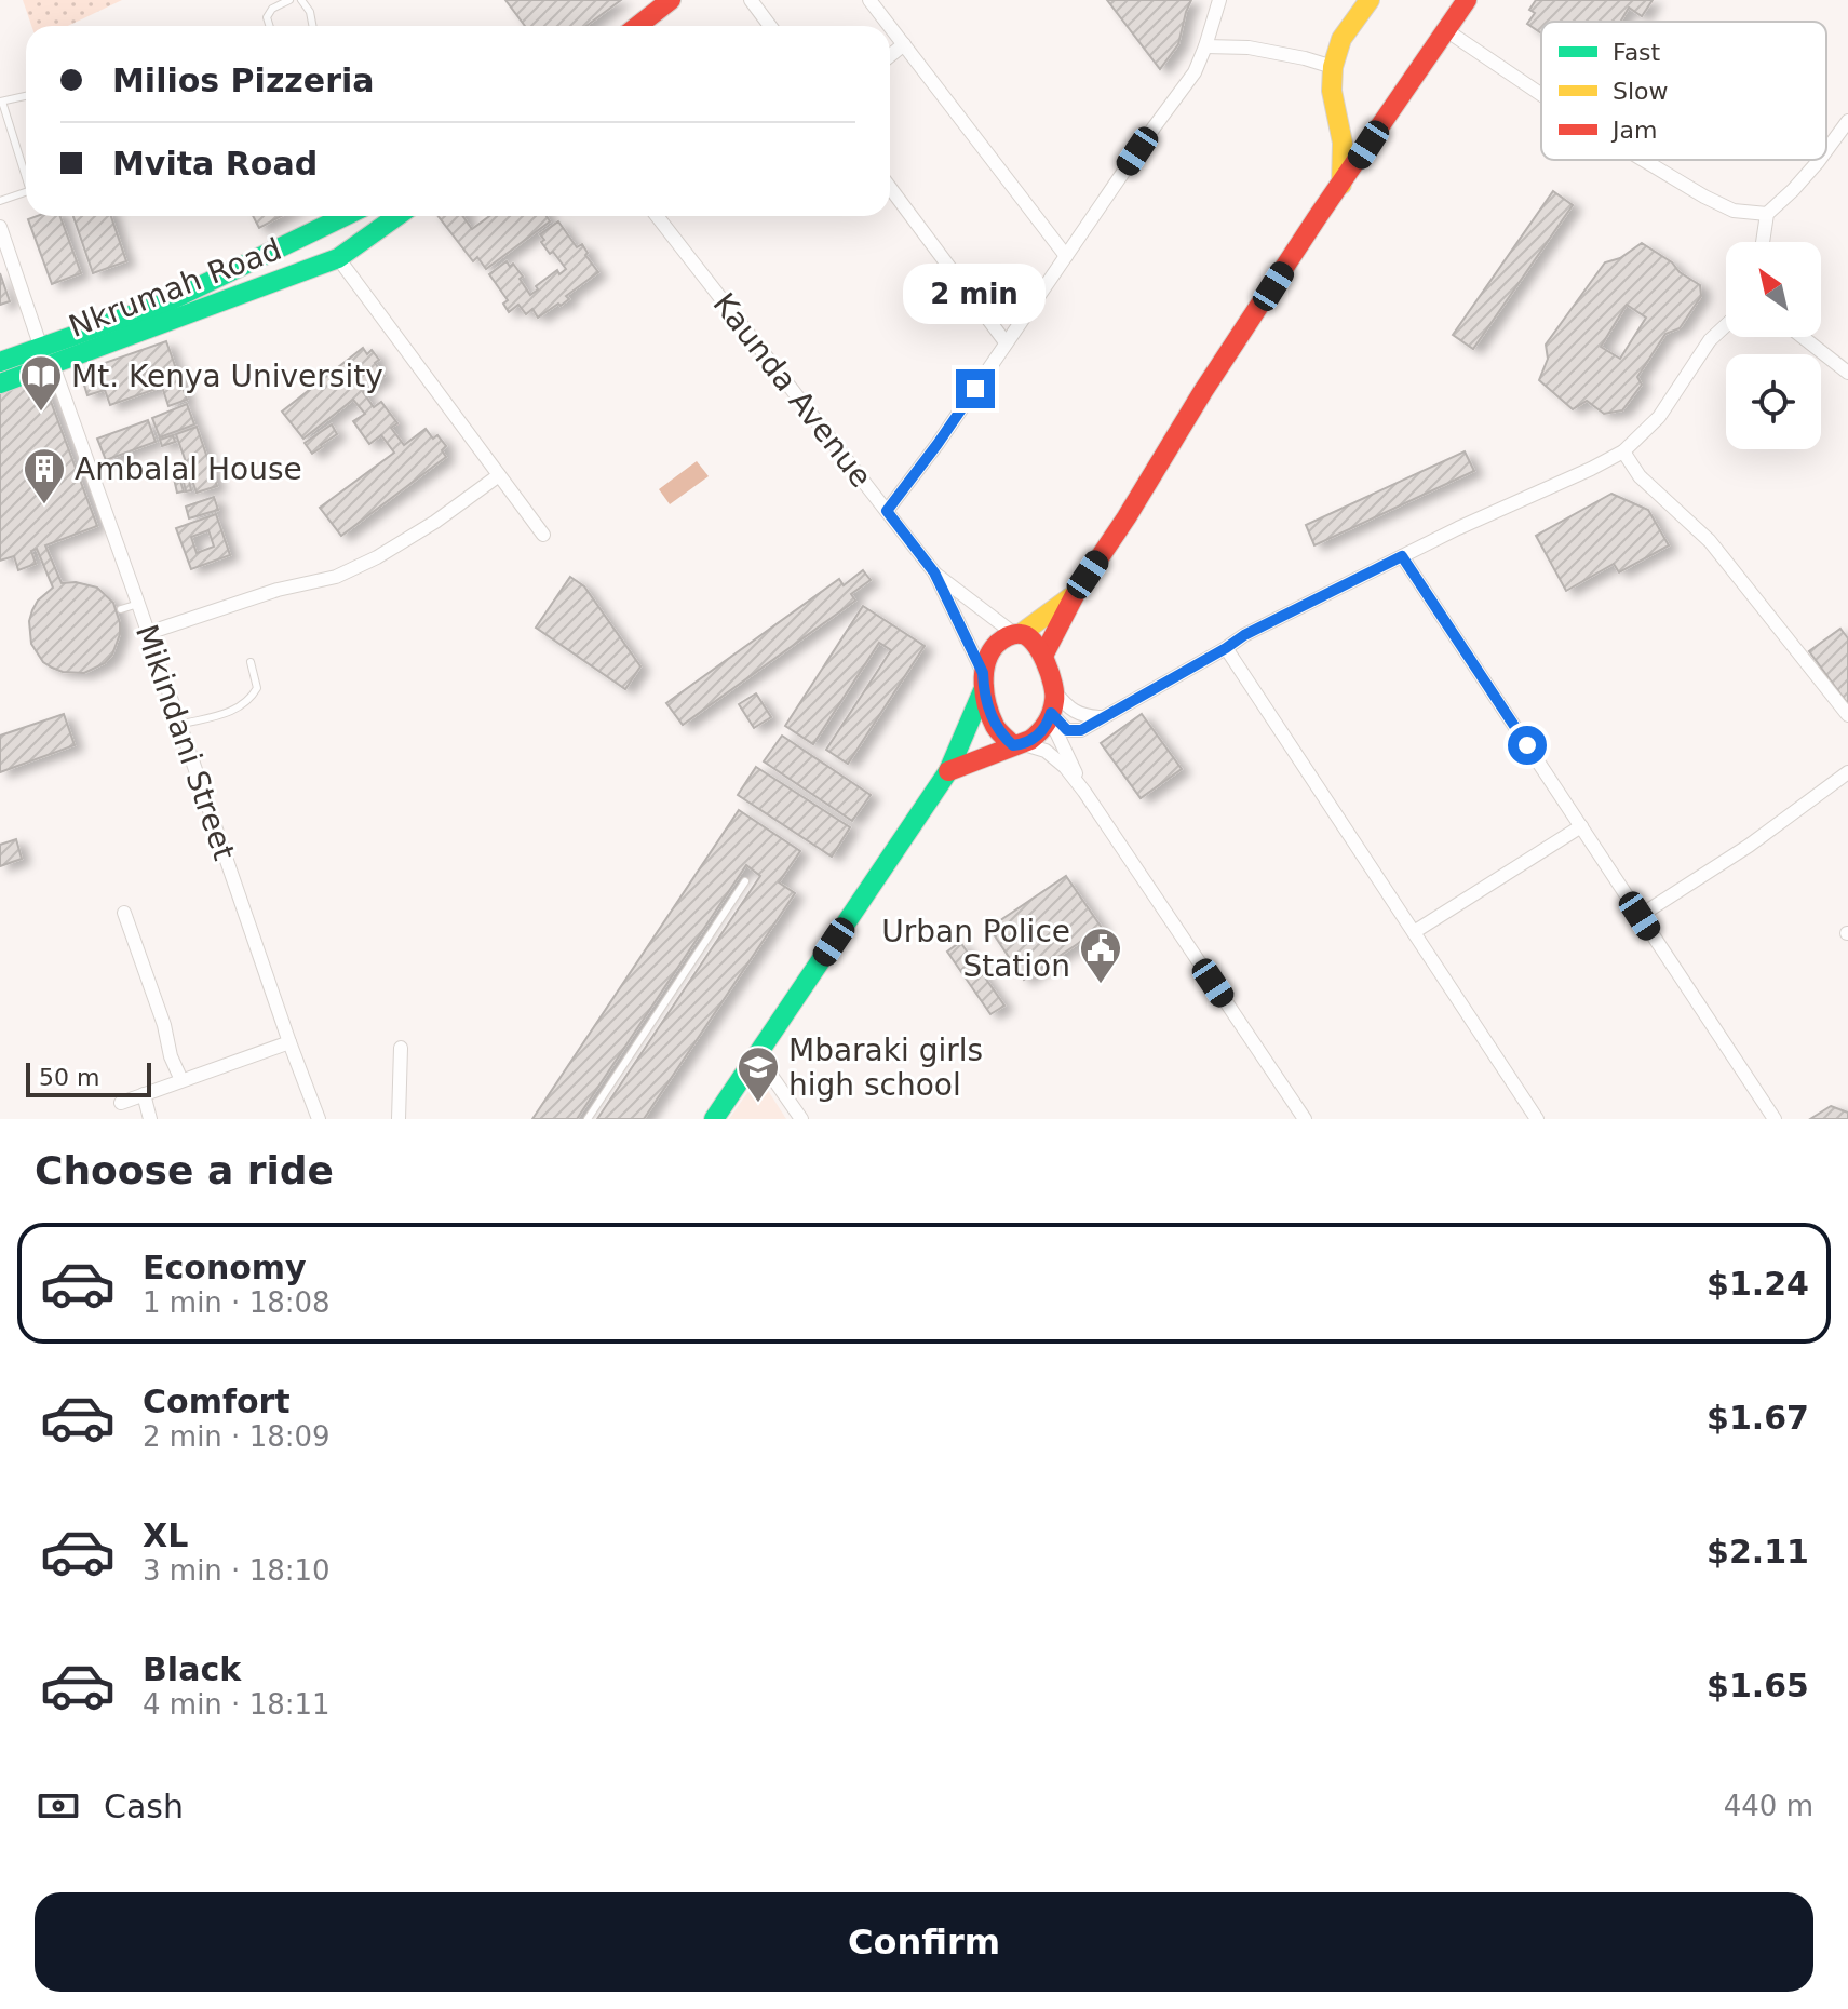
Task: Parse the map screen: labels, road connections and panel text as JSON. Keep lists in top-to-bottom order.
{
  "streets": {
    "street": ["Nkrumah Road", "Kaunda Avenue", "Mikindani Street"]
  },
  "crossings": [
    ["Nkrumah Road", "Mikindani Street"]
  ],
  "places": {
    "library": ["Mt. Kenya University"],
    "building": ["Ambalal House"],
    "public building": ["Urban Police Station"],
    "school or university": ["Mbaraki girls high school"]
  },
  "legend": ["Fast", "Slow", "Jam"],
  "scale_bar": "50 m",
  "north": "top left",
  "page": {
    "banner": ["Milios Pizzeria", "Mvita Road"],
    "bubble": "2 min",
    "scale": "50 m",
    "heading": "Choose a ride",
    "list": [
      {
        "name": "Economy",
        "note": "1 min · 18:08",
        "value": "$1.24"
      },
      {
        "name": "Comfort",
        "note": "2 min · 18:09",
        "value": "$1.67"
      },
      {
        "name": "XL",
        "note": "3 min · 18:10",
        "value": "$2.11"
      },
      {
        "name": "Black",
        "note": "4 min · 18:11",
        "value": "$1.65"
      }
    ],
    "pay": ["Cash", "440 m"],
    "buttons": "Confirm"
  }
}
